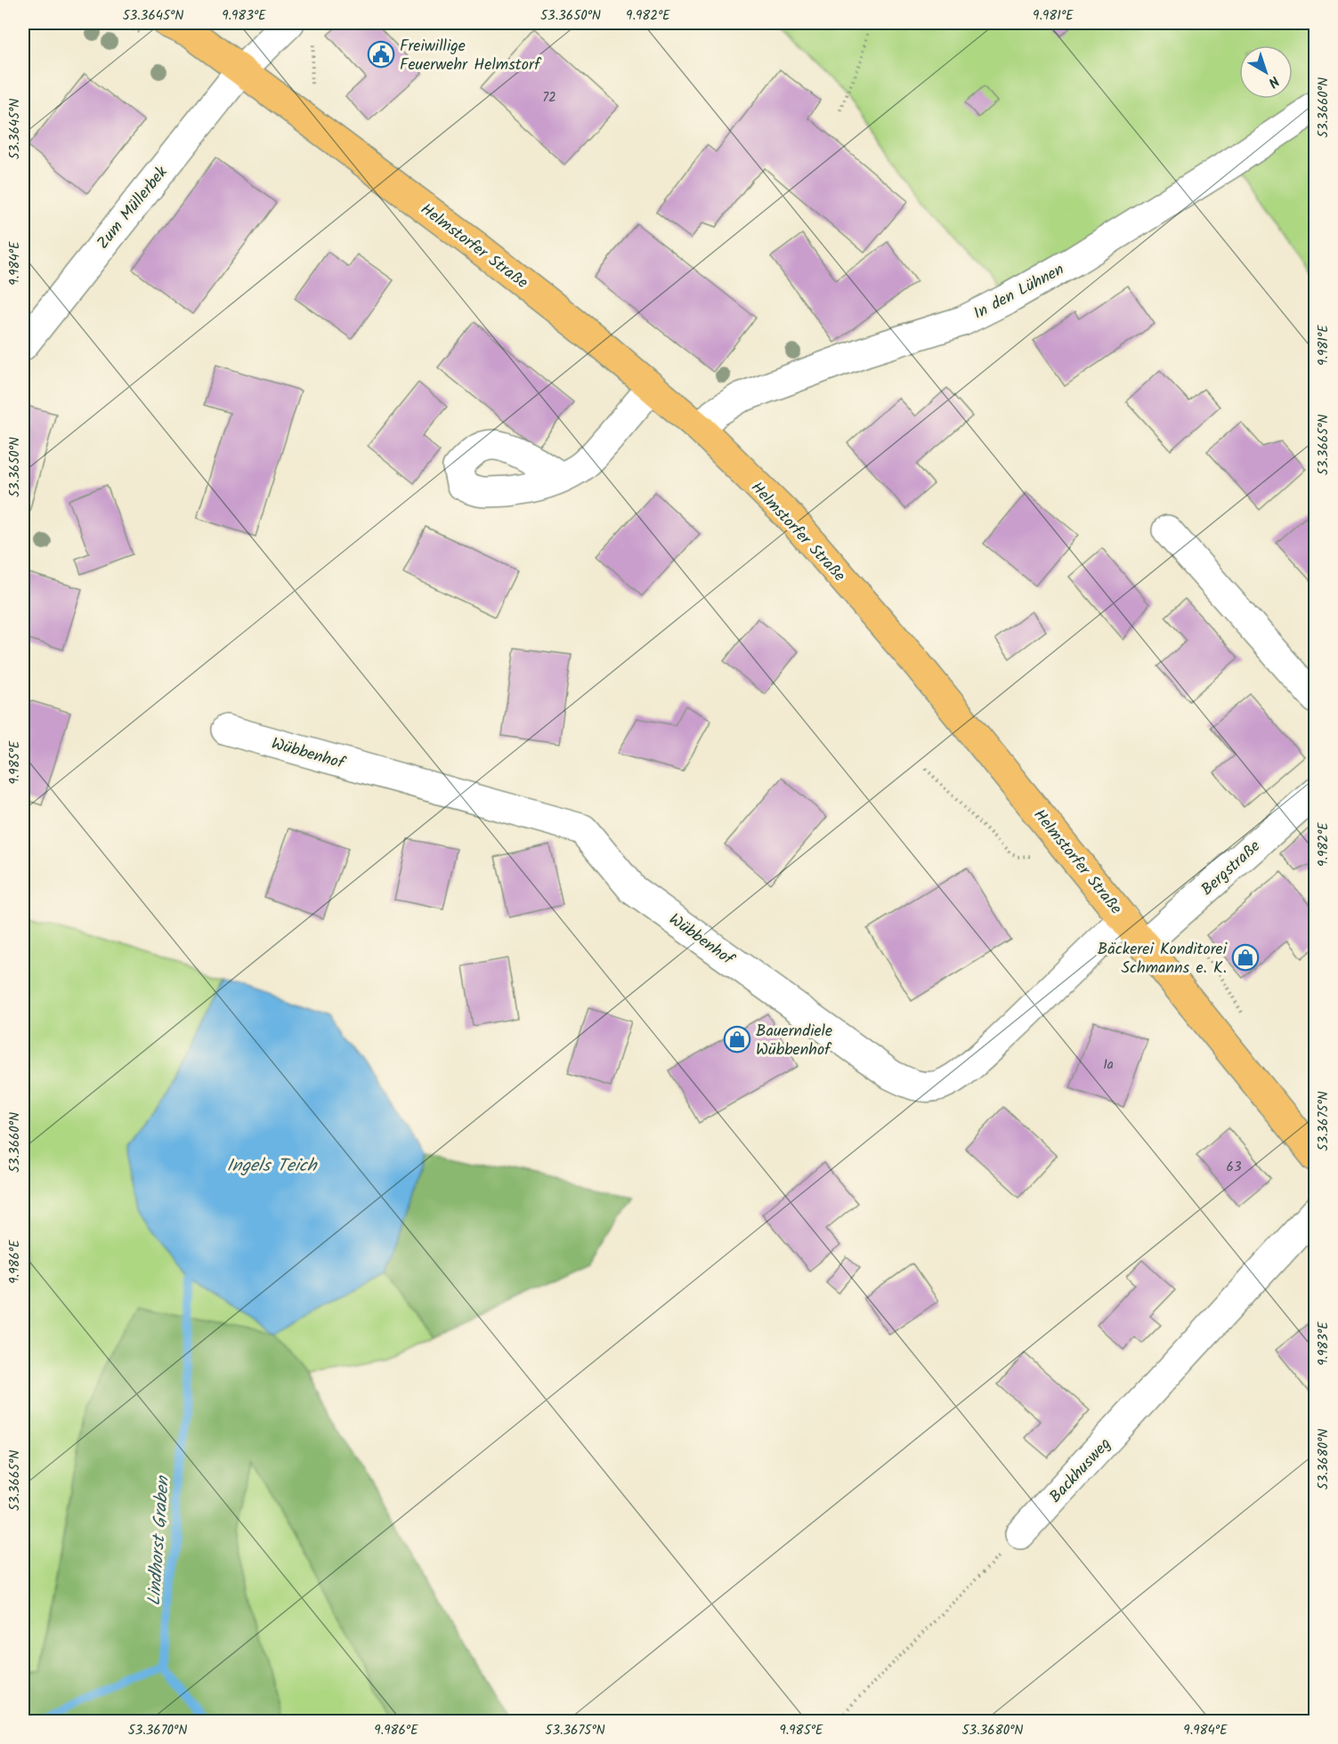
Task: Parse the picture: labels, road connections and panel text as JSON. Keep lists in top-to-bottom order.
{
  "streets": {
    "main road": ["Helmstorfer Straße"],
    "street": [
      "Zum Müllerbek",
      "In den Lühnen",
      "Wübbenhof",
      "Bergstraße",
      "Backhusweg"
    ]
  },
  "crossings": [
    ["Zum Müllerbek", "Helmstorfer Straße"],
    ["Helmstorfer Straße", "In den Lühnen"],
    ["Helmstorfer Straße", "Wübbenhof"],
    ["Helmstorfer Straße", "Bergstraße"]
  ],
  "water": ["Ingels Teich", "Lindhorst Graben"],
  "places": {
    "public building": ["Freiwillige Feuerwehr Helmstorf"],
    "shop": ["Bäckerei Konditorei Schmanns e. K.", "Bauerndiele Wübbenhof"]
  },
  "house_numbers": ["72", "1a", "63"],
  "north": "bottom right",
  "coordinates": [
    "53.3645°N",
    "9.983°E",
    "53.3650°N",
    "9.982°E",
    "9.981°E",
    "53.3660°N",
    "9.984°E",
    "53.3665°N",
    "9.985°E",
    "53.3675°N",
    "9.986°E",
    "53.3680°N",
    "53.3670°N"
  ]
}
